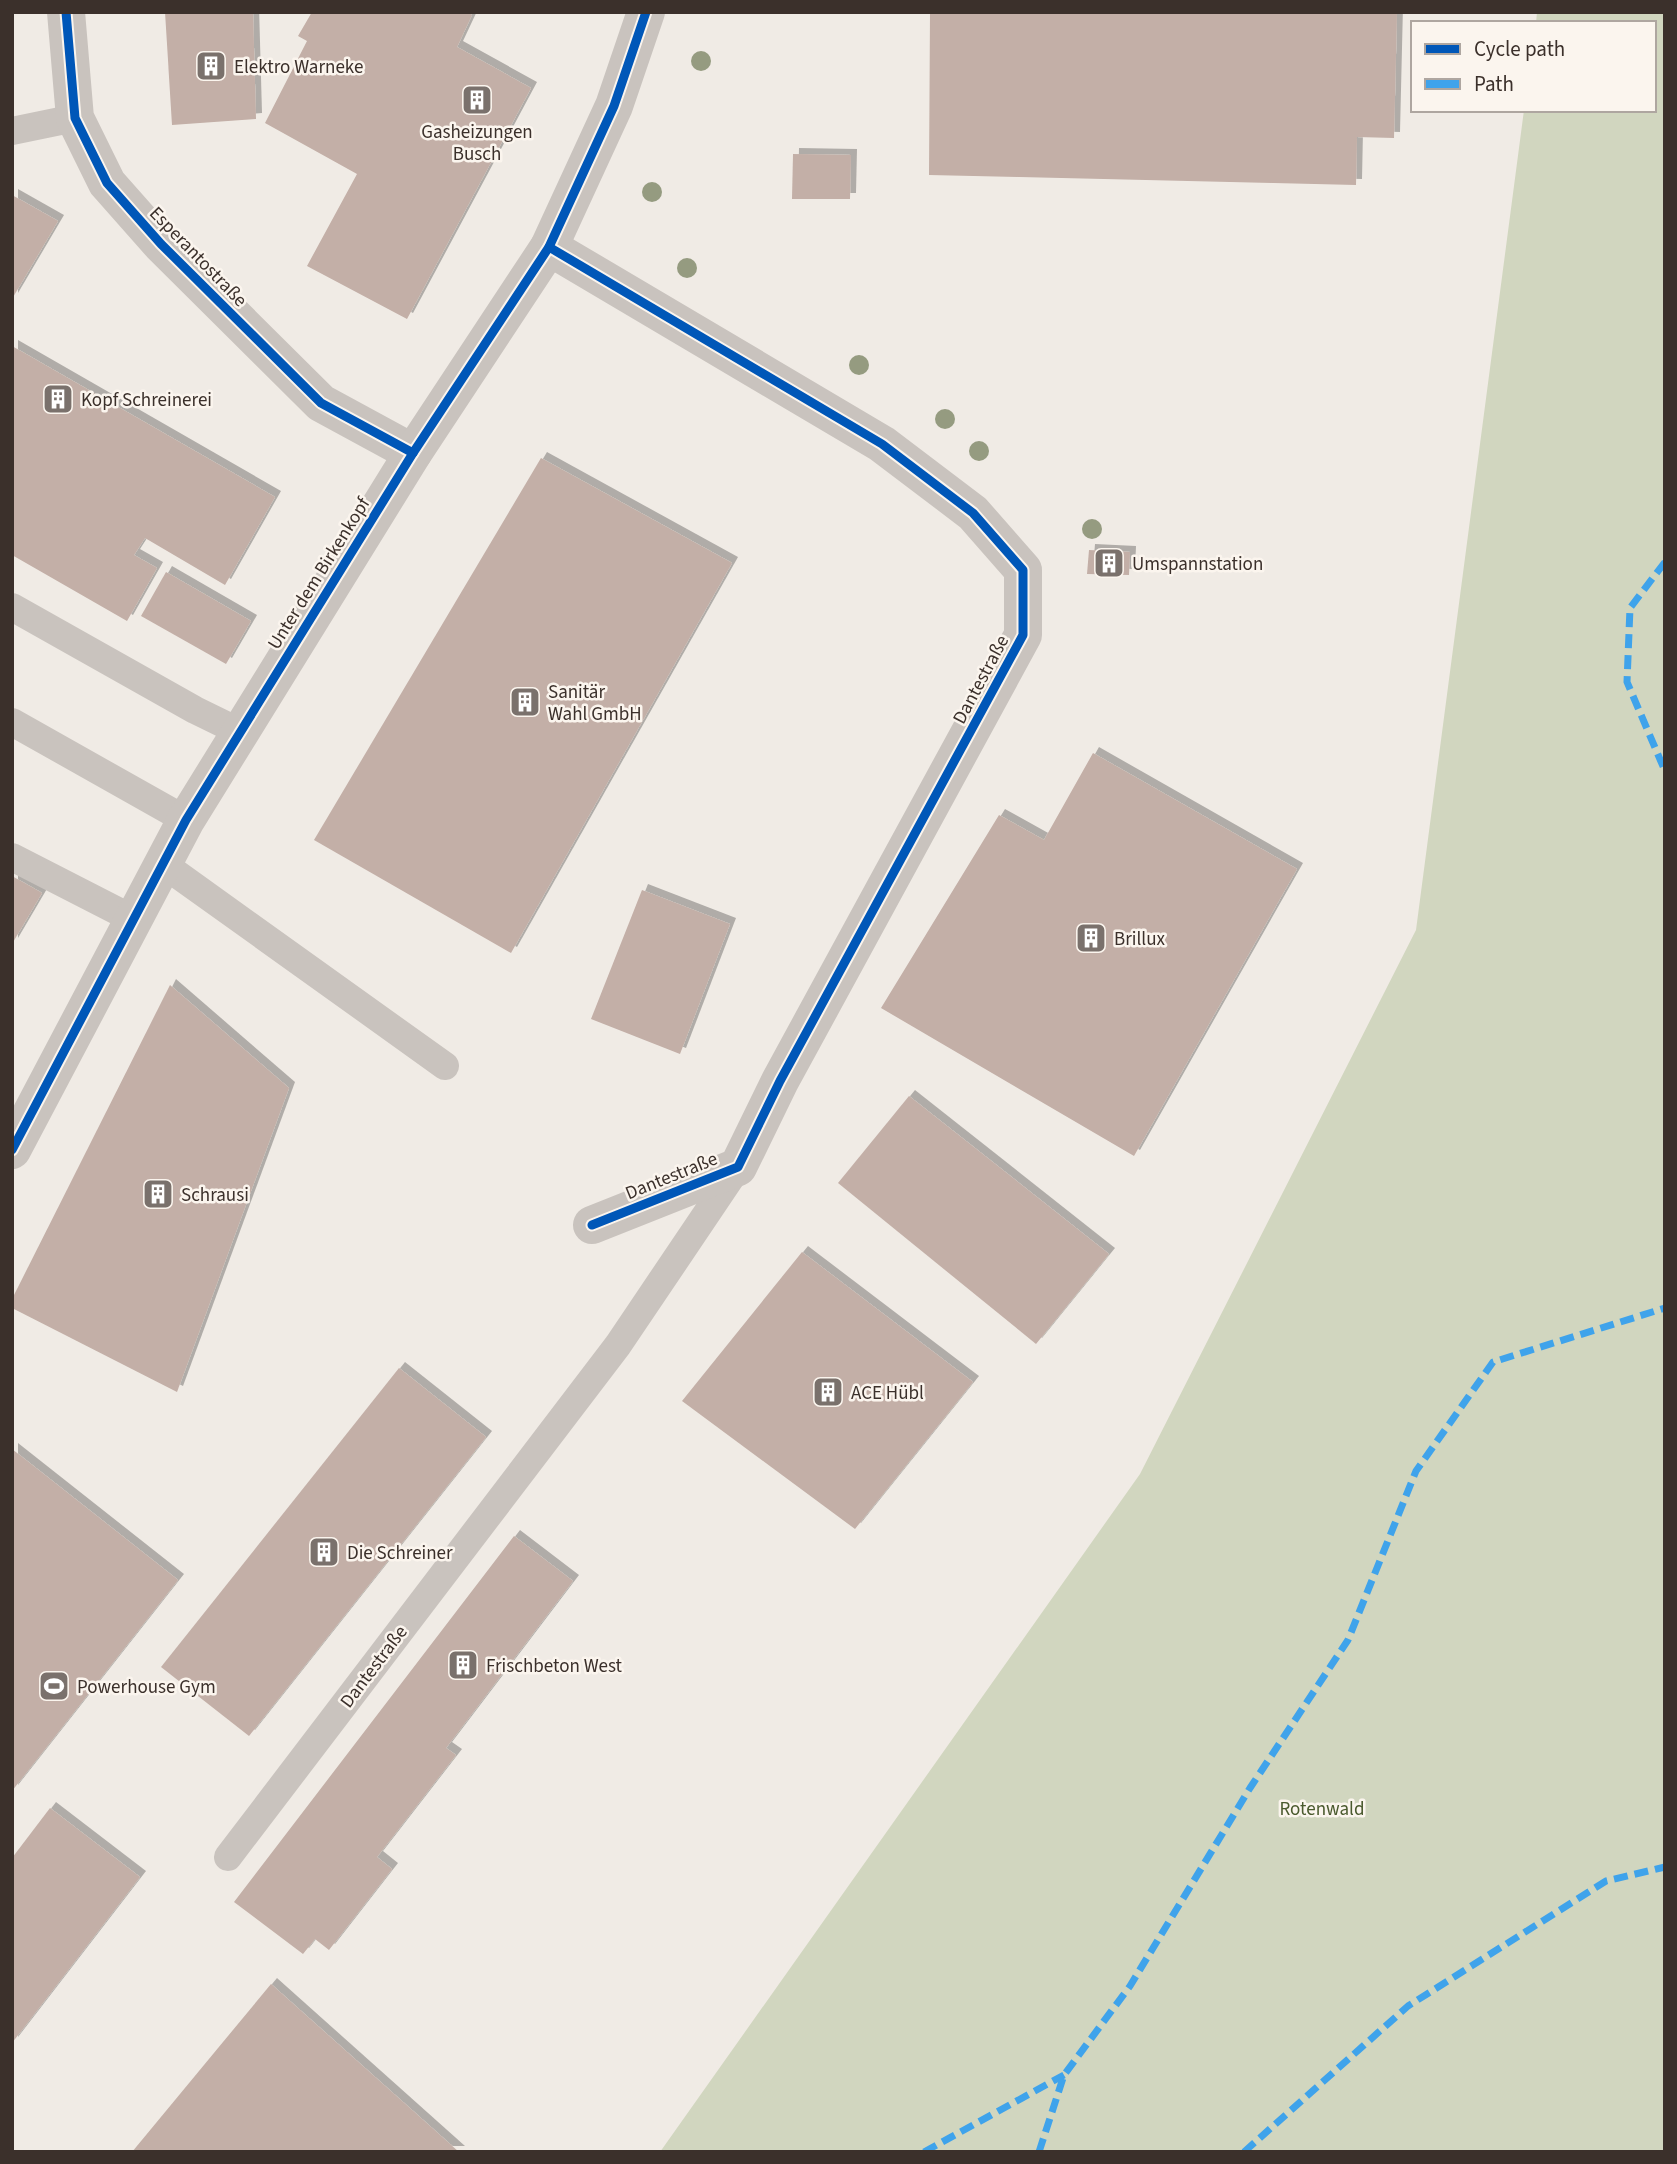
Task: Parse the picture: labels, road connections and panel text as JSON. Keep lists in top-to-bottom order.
{
  "streets": {
    "street": ["Esperantostraße", "Unter dem Birkenkopf", "Dantestraße"]
  },
  "crossings": [
    ["Esperantostraße", "Unter dem Birkenkopf"],
    ["Unter dem Birkenkopf", "Dantestraße"]
  ],
  "parks": ["Rotenwald"],
  "places": {
    "building": [
      "Elektro Warneke",
      "Gasheizungen Busch",
      "Kopf Schreinerei",
      "Umspannstation",
      "Sanitär Wahl GmbH",
      "Brillux",
      "Schrausi",
      "ACE Hübl",
      "Die Schreiner",
      "Frischbeton West"
    ],
    "sports": ["Powerhouse Gym"]
  },
  "legend": ["Cycle path", "Path"]
}
